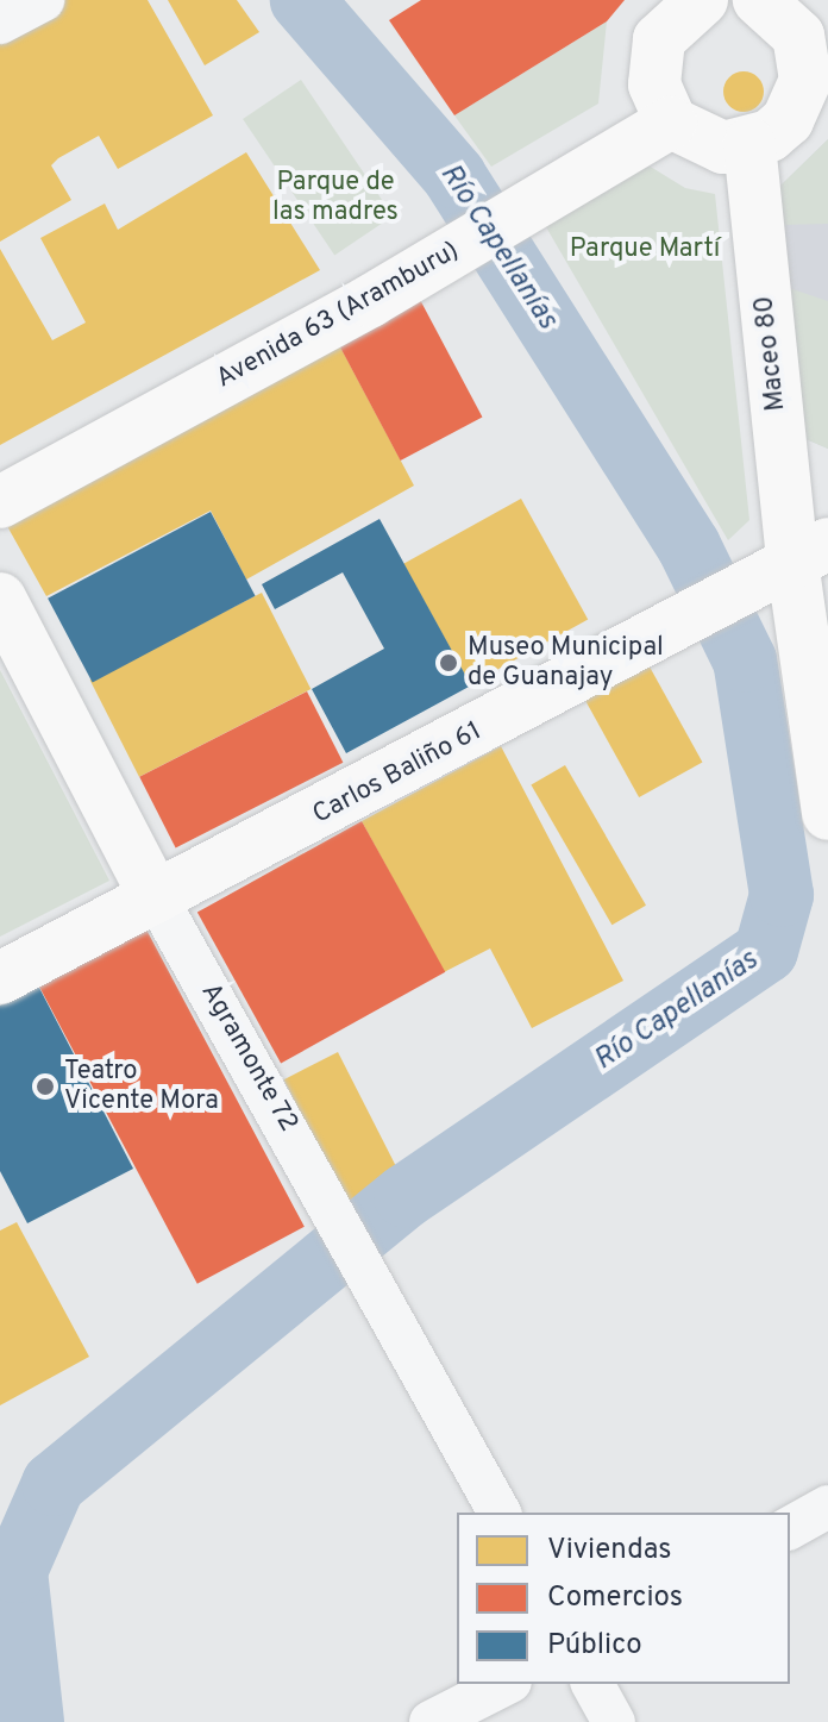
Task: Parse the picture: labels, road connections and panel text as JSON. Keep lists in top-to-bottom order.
{
  "streets": {
    "main road": [
      "Avenida 63 (Aramburu)",
      "Maceo 80",
      "Carlos Baliño 61",
      "Agramonte 72"
    ]
  },
  "crossings": [
    ["Maceo 80", "Carlos Baliño 61"],
    ["Carlos Baliño 61", "Agramonte 72"]
  ],
  "water": ["Río Capellanías"],
  "parks": ["Parque de las madres", "Parque Martí"],
  "places": ["Museo Municipal de Guanajay", "Teatro Vicente Mora"],
  "legend": ["Viviendas", "Comercios", "Público"]
}
